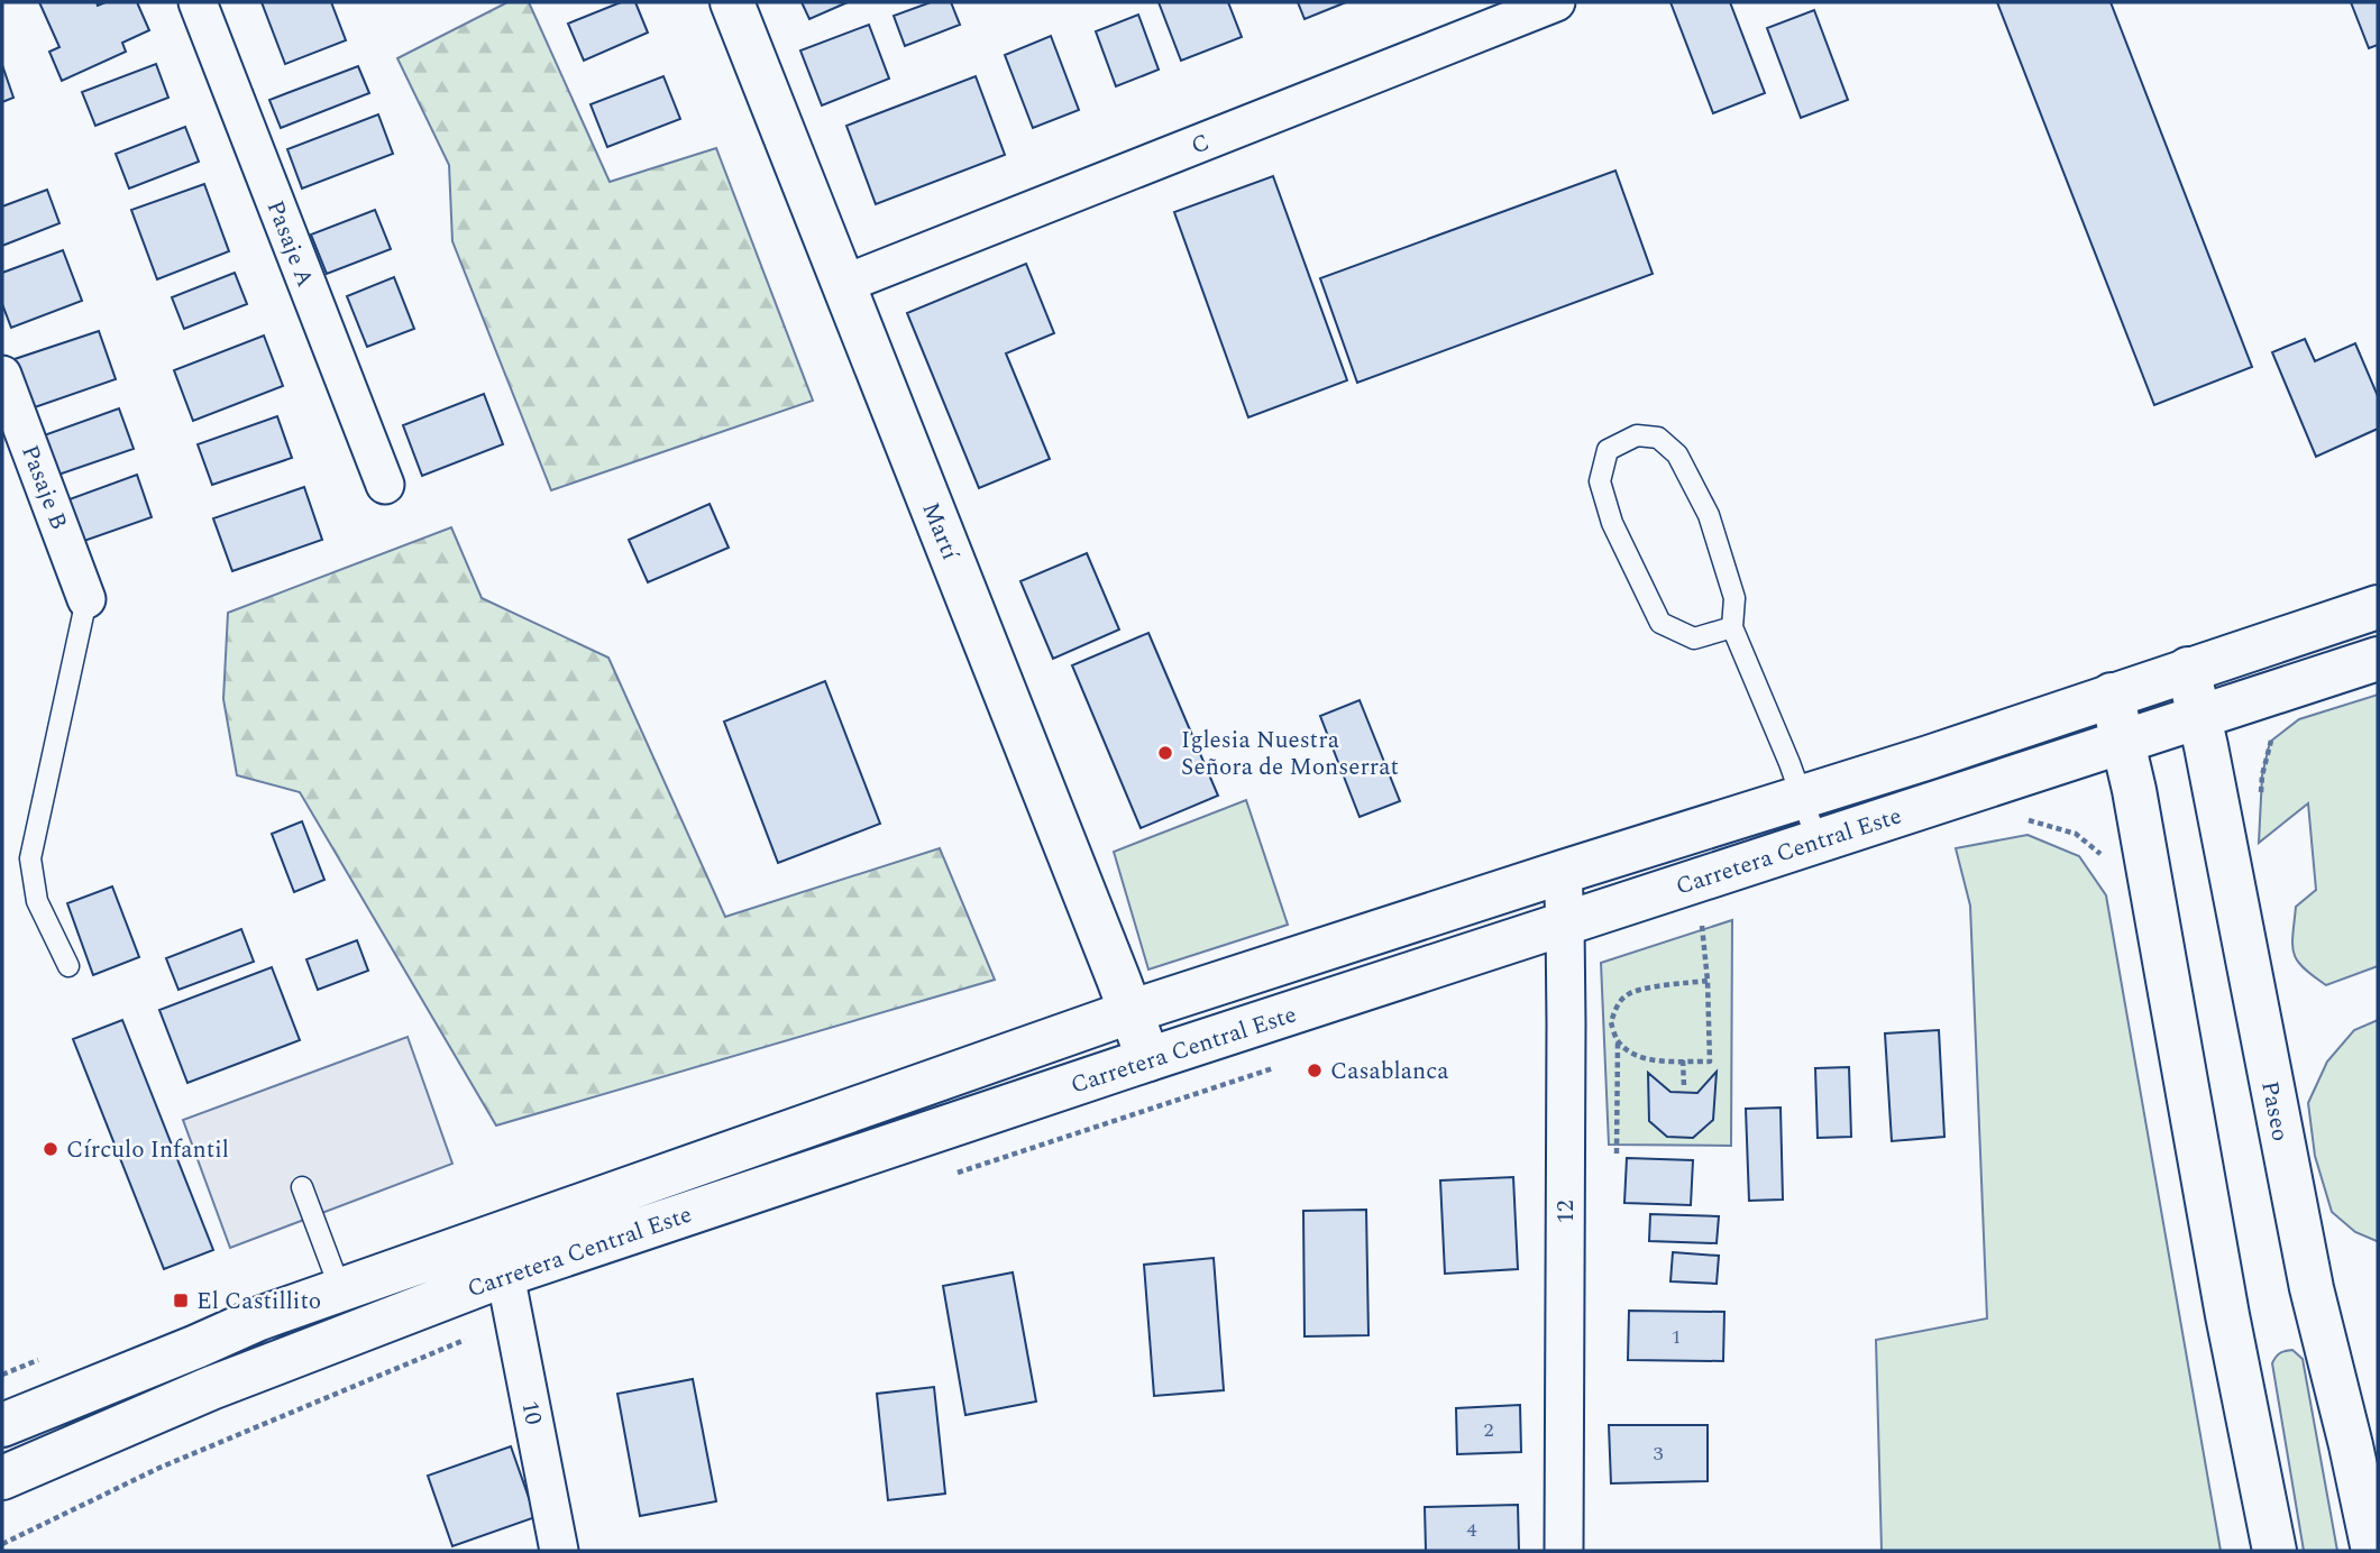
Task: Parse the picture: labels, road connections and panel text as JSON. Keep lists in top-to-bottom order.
{
  "streets": {
    "main road": ["Martí", "Carretera Central Este", "Paseo"],
    "street": [
      "C",
      "Pasaje A",
      "Pasaje B",
      "12",
      "10"
    ]
  },
  "crossings": [
    ["C", "Martí"],
    ["Martí", "Carretera Central Este"],
    ["Carretera Central Este", "Paseo"],
    ["Carretera Central Este", "12"],
    ["Carretera Central Este", "10"]
  ],
  "places": {
    "other": ["Iglesia Nuestra Señora de Monserrat", "Casablanca", "Círculo Infantil"],
    "transit": ["El Castillito"]
  },
  "house_numbers": [
    "1",
    "2",
    "3",
    "4"
  ]
}
